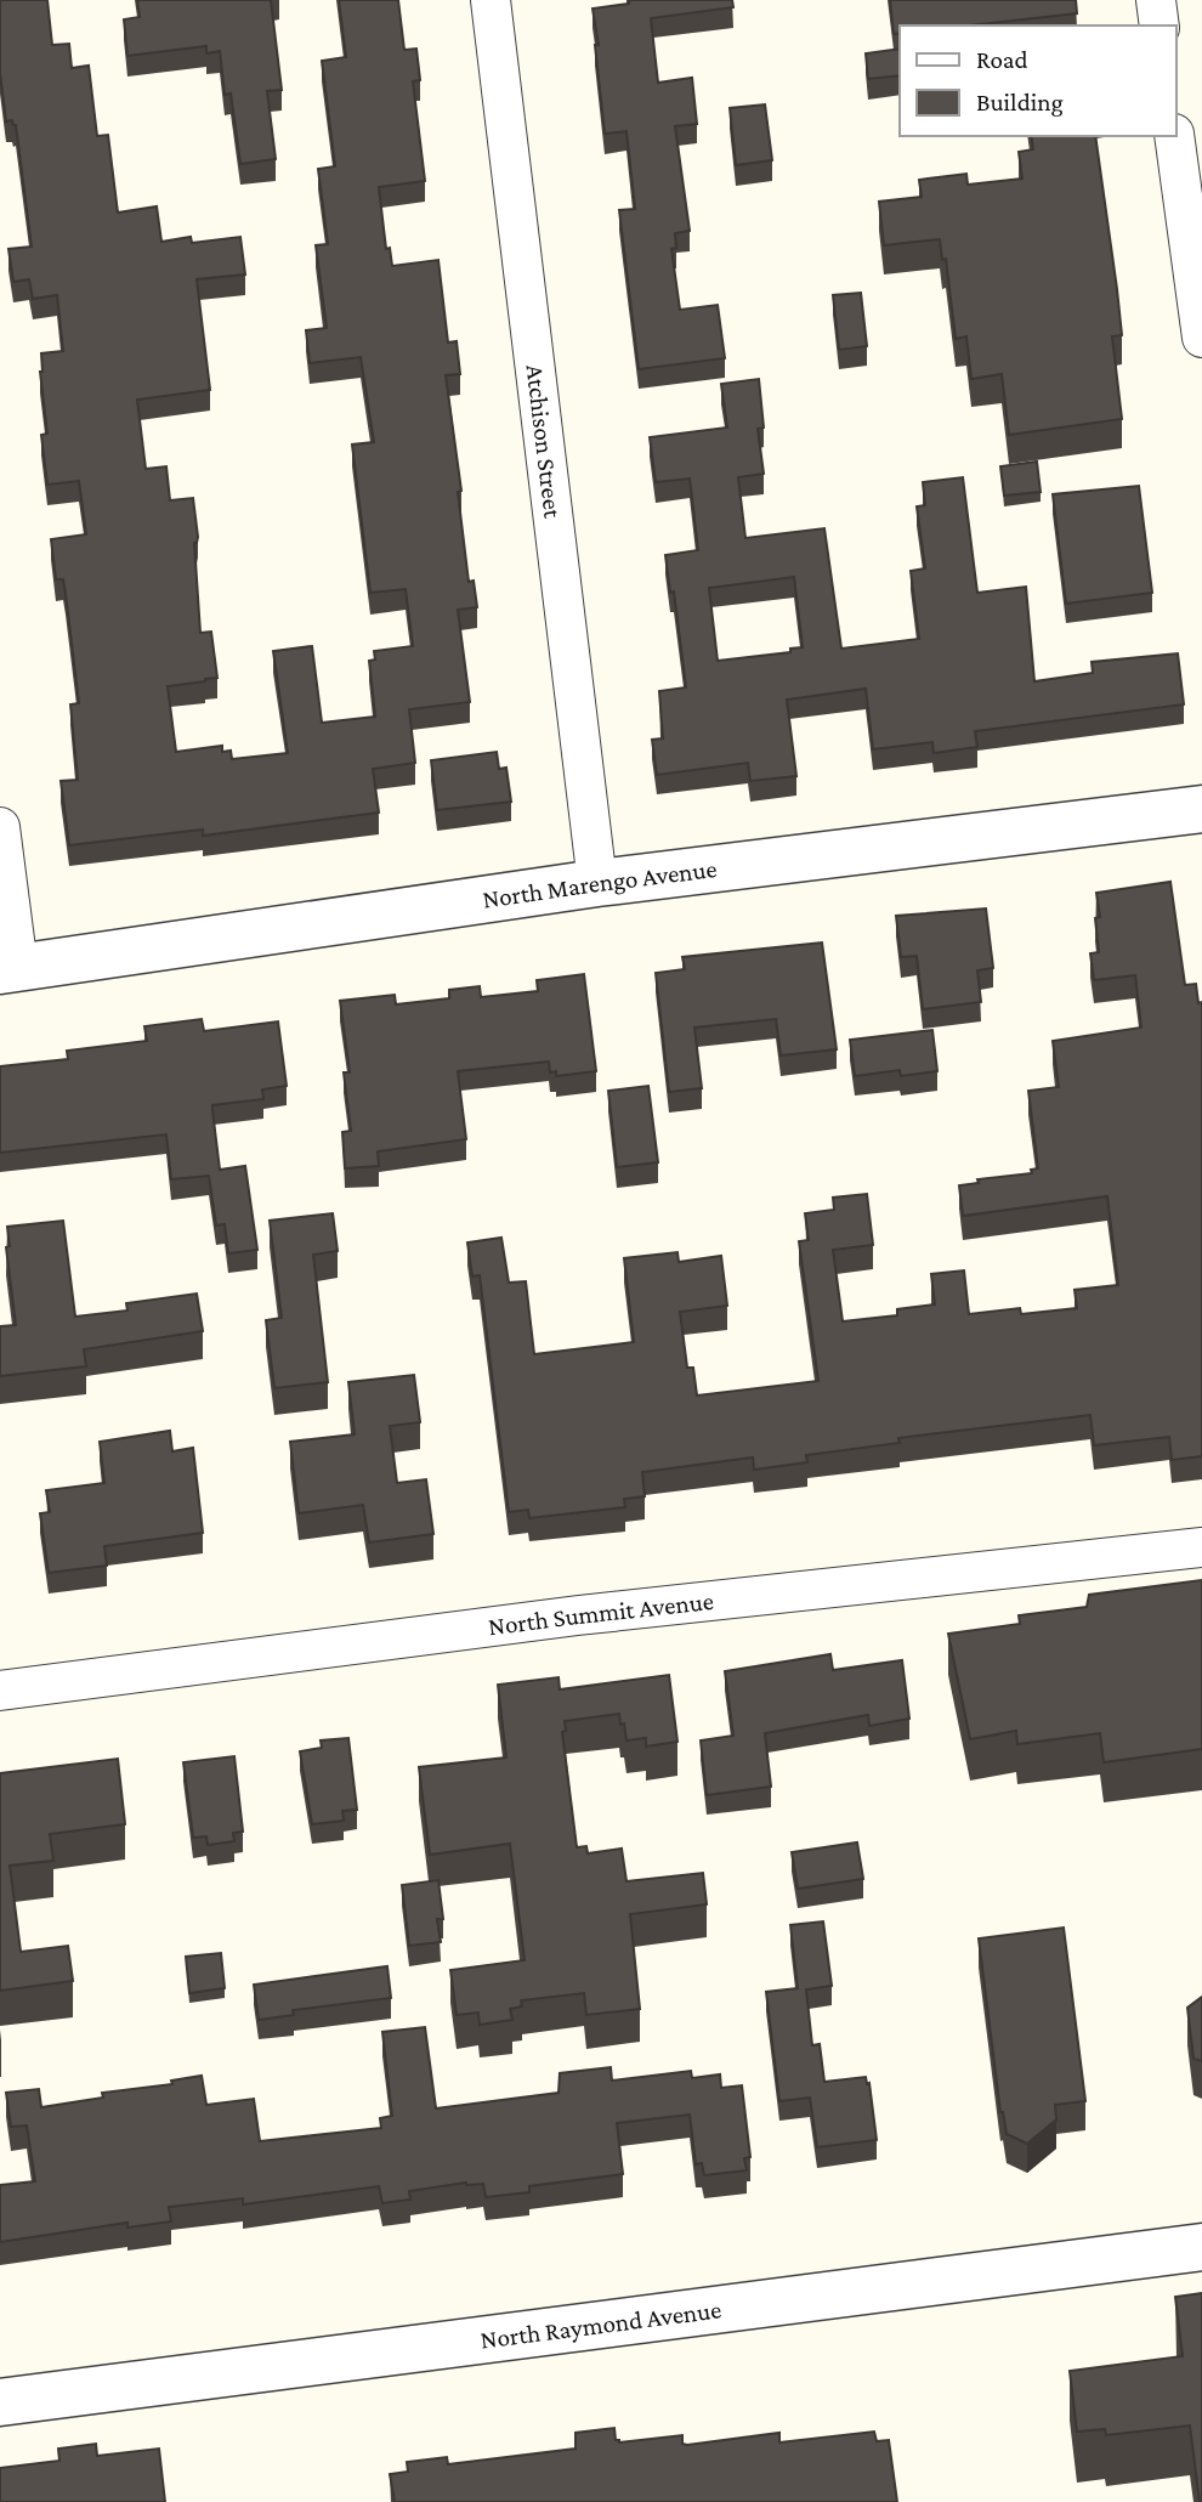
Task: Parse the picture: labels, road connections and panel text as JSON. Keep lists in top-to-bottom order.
{
  "streets": {
    "street": [
      "Atchison Street",
      "North Marengo Avenue",
      "North Summit Avenue",
      "North Raymond Avenue"
    ]
  },
  "crossings": [
    ["Atchison Street", "North Marengo Avenue"]
  ],
  "legend": ["Road", "Building"]
}
